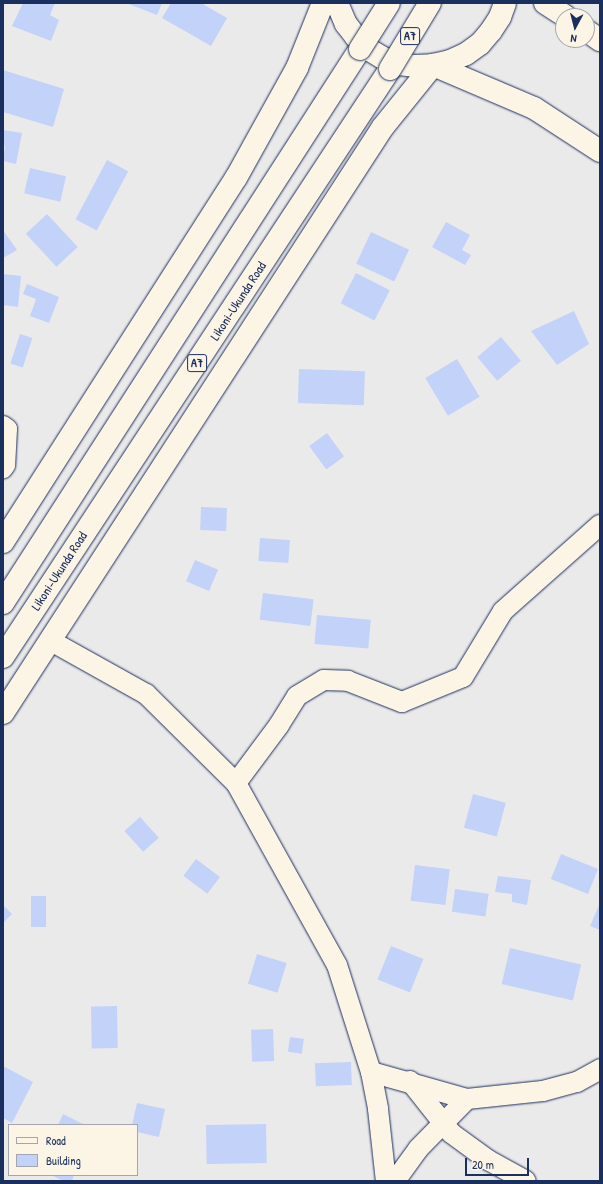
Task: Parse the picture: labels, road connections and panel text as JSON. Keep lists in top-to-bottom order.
{
  "streets": {
    "highway": ["A7", "Likoni-Ukunda Road"]
  },
  "legend": ["Road", "Building"],
  "scale_bar": "20 m",
  "north": "bottom"
}
